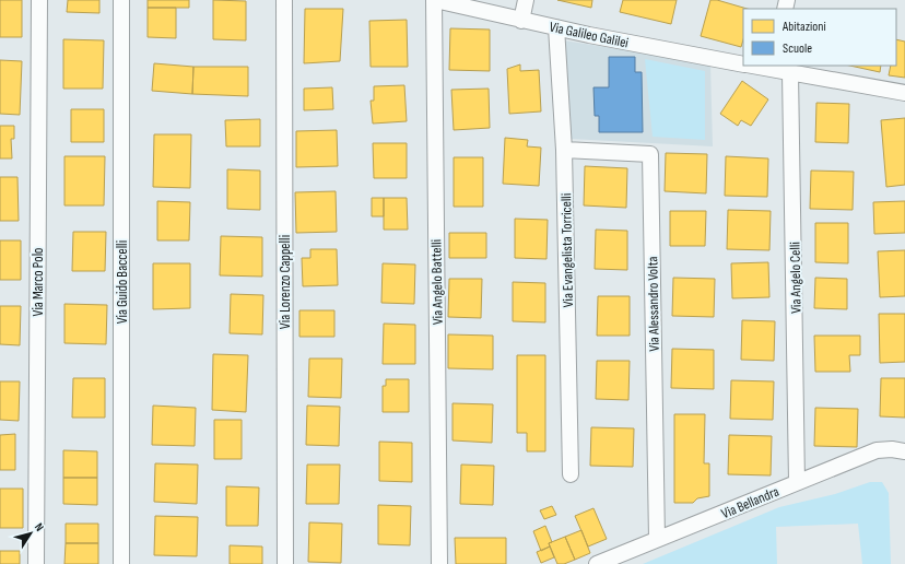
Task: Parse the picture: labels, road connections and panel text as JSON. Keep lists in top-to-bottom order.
{
  "streets": {
    "street": [
      "Via Galileo Galilei",
      "Via Evangelista Torricelli",
      "Via Angelo Celli",
      "Via Marco Polo",
      "Via Guido Baccelli",
      "Via Lorenzo Cappelli",
      "Via Angelo Battelli",
      "Via Alessandro Volta",
      "Via Bellandra"
    ]
  },
  "crossings": [
    ["Via Galileo Galilei", "Via Evangelista Torricelli"],
    ["Via Galileo Galilei", "Via Angelo Celli"],
    ["Via Galileo Galilei", "Via Angelo Battelli"],
    ["Via Evangelista Torricelli", "Via Alessandro Volta"],
    ["Via Angelo Celli", "Via Bellandra"],
    ["Via Alessandro Volta", "Via Bellandra"]
  ],
  "legend": ["Abitazioni", "Scuole"],
  "north": "top right"
}
